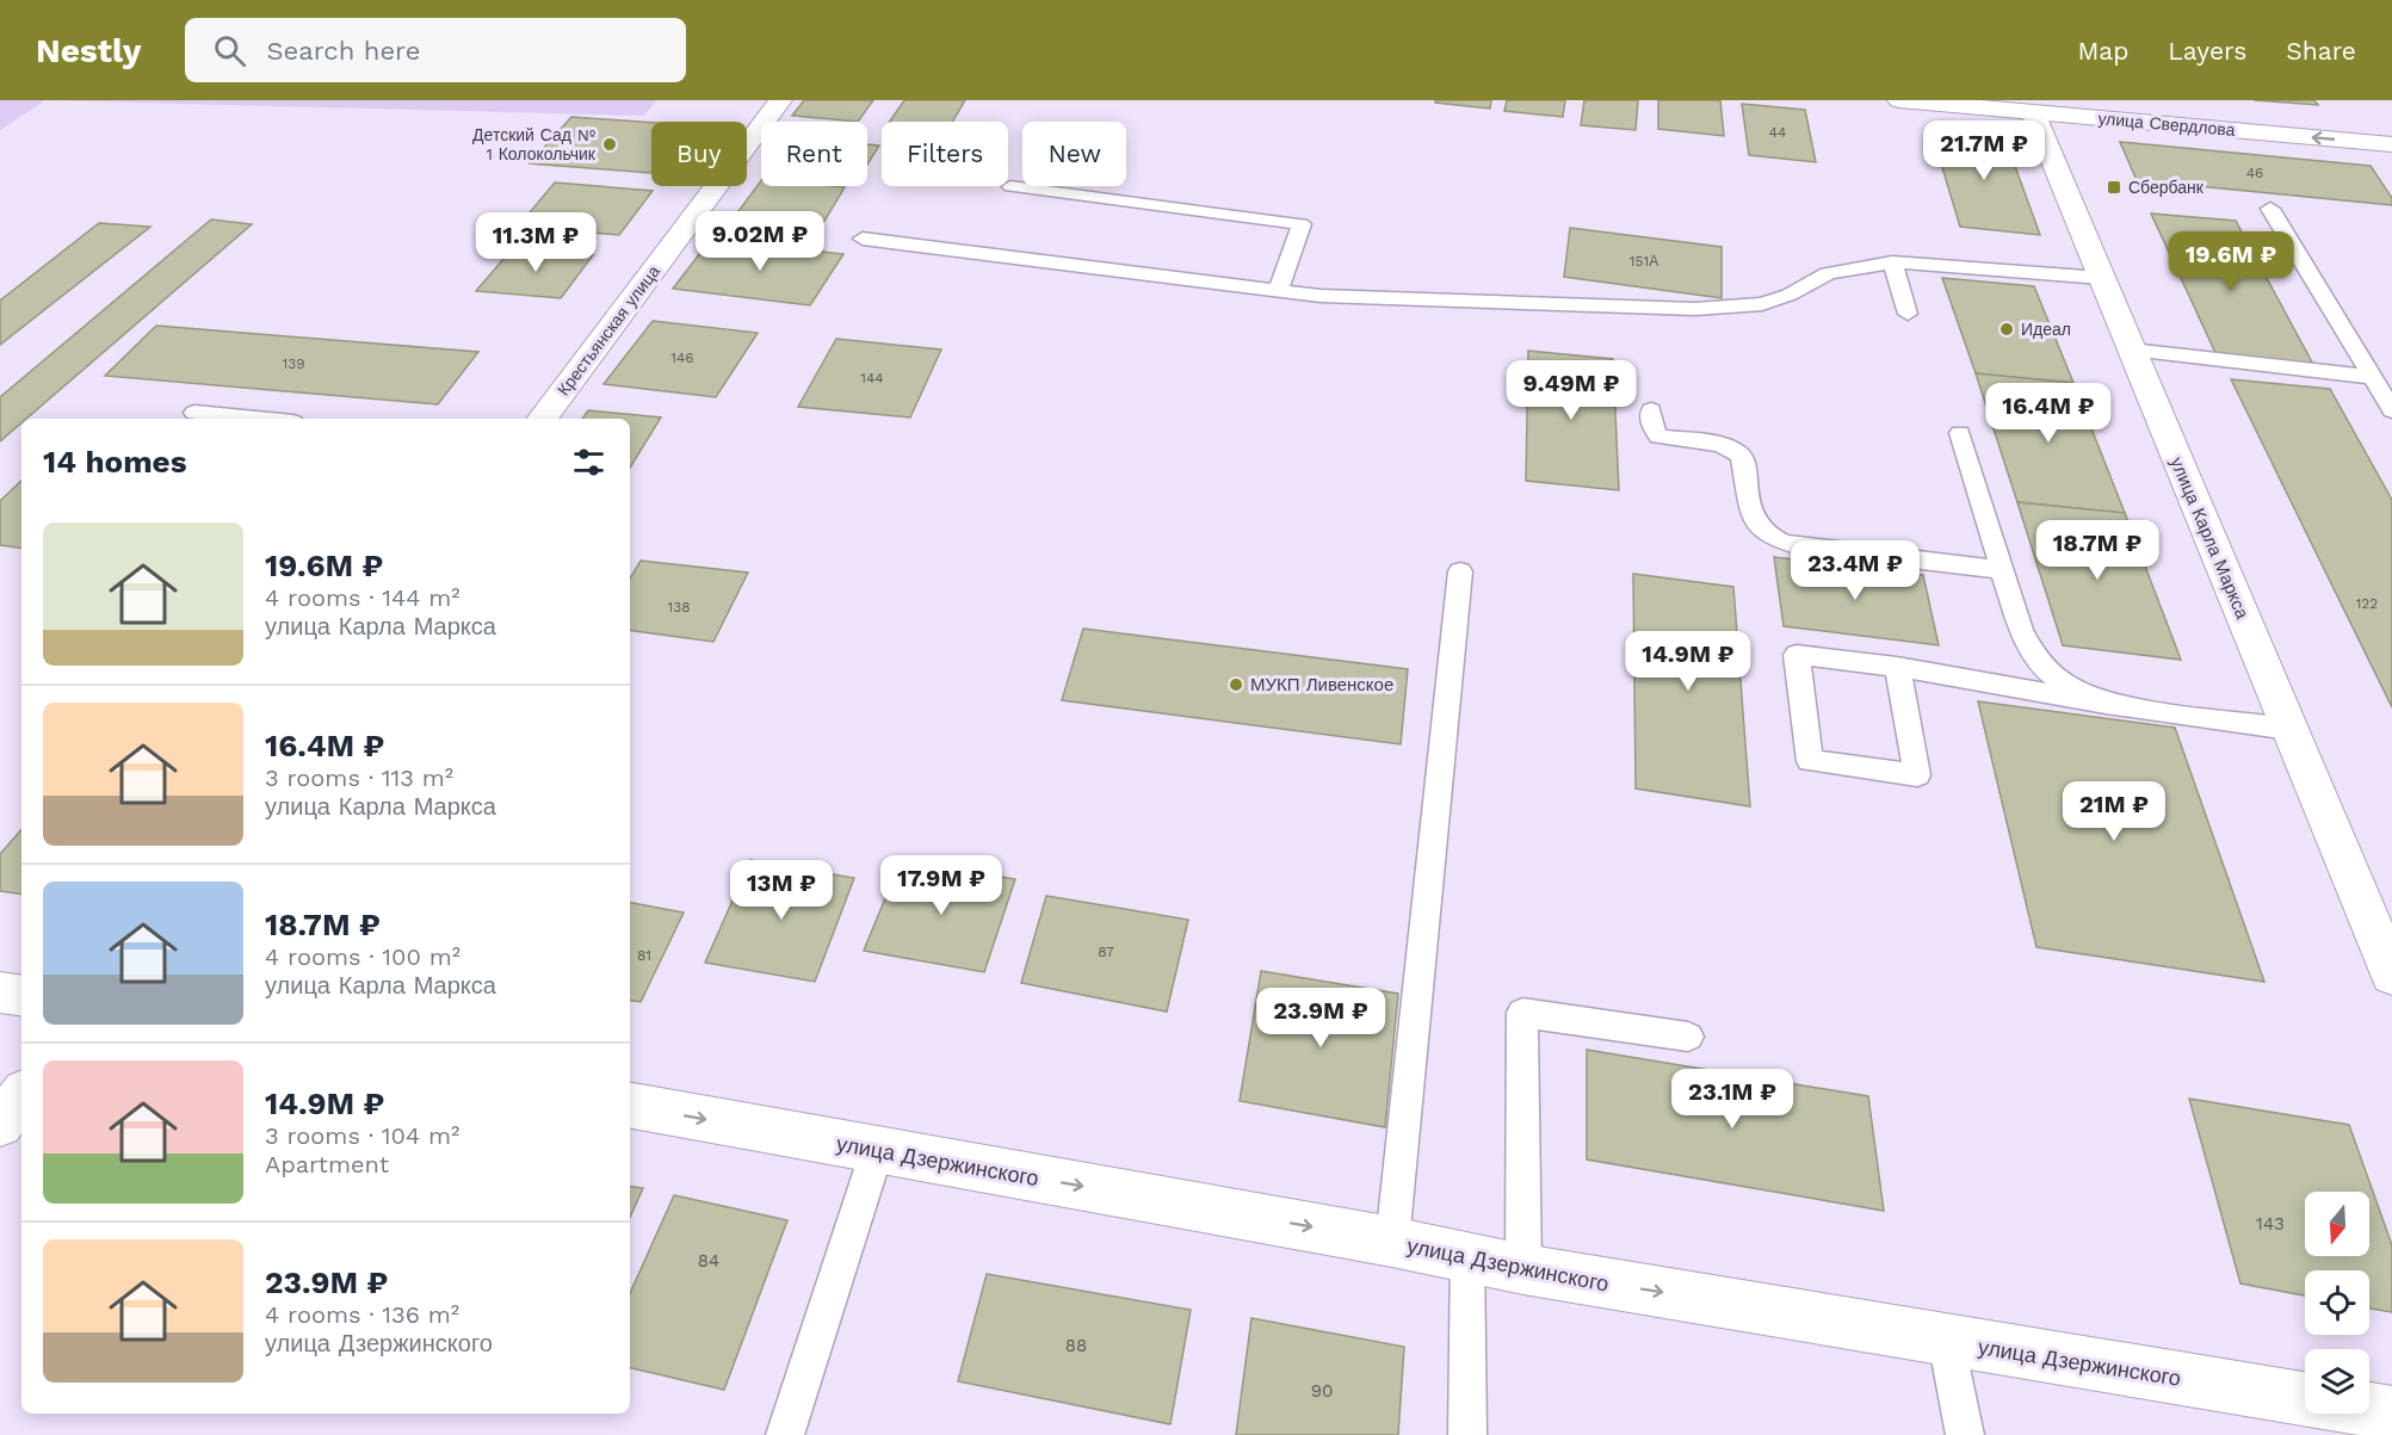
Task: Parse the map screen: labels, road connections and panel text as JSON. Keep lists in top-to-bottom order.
{
  "streets": {
    "street": [
      "улица Свердлова",
      "Крестьянская улица",
      "улица Карла Маркса",
      "улица Дзержинского"
    ]
  },
  "crossings": [
    ["улица Свердлова", "улица Карла Маркса"]
  ],
  "one_way": ["улица Свердлова", "улица Дзержинского"],
  "places": {
    "other": ["Детский Сад № 1 Колокольчик", "Идеал", "МУКП Ливенское"],
    "transit": ["Сбербанк"]
  },
  "house_numbers": [
    "44",
    "46",
    "151А",
    "146",
    "139",
    "144",
    "122",
    "138",
    "87",
    "81",
    "143",
    "84",
    "88",
    "90"
  ],
  "north": "bottom",
  "page": {
    "header": "Nestly",
    "search": "Search here",
    "nav": ["Map", "Layers", "Share"],
    "price": [
      "21.7M ₽",
      "9.02M ₽",
      "11.3M ₽",
      "19.6M ₽",
      "9.49M ₽",
      "16.4M ₽",
      "18.7M ₽",
      "23.4M ₽",
      "14.9M ₽",
      "21M ₽",
      "17.9M ₽",
      "13M ₽",
      "23.9M ₽",
      "23.1M ₽"
    ],
    "chip": [
      "Buy",
      "Rent",
      "Filters",
      "New"
    ],
    "heading": "14 homes",
    "list": [
      {
        "name": "19.6M ₽",
        "note": "4 rooms · 144 m² · улица Карла Маркса"
      },
      {
        "name": "16.4M ₽",
        "note": "3 rooms · 113 m² · улица Карла Маркса"
      },
      {
        "name": "18.7M ₽",
        "note": "4 rooms · 100 m² · улица Карла Маркса"
      },
      {
        "name": "14.9M ₽",
        "note": "3 rooms · 104 m² · Apartment"
      },
      {
        "name": "23.9M ₽",
        "note": "4 rooms · 136 m² · улица Дзержинского"
      }
    ]
  }
}
